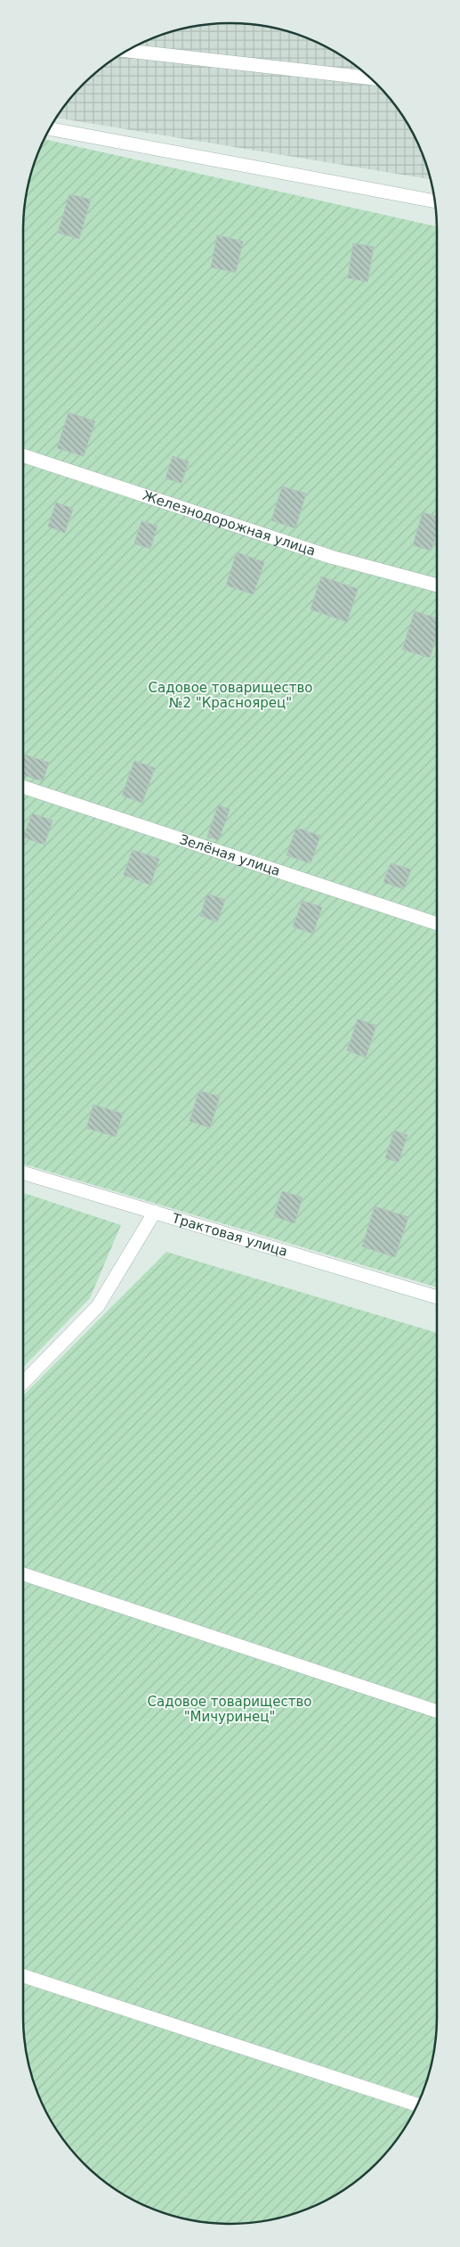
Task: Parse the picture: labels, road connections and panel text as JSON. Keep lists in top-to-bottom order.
{
  "streets": {
    "street": ["Железнодорожная улица", "Зелёная улица", "Трактовая улица"]
  },
  "parks": ["Садовое товарищество №2 \"Красноярец\"", "Садовое товарищество \"Мичуринец\""]
}
